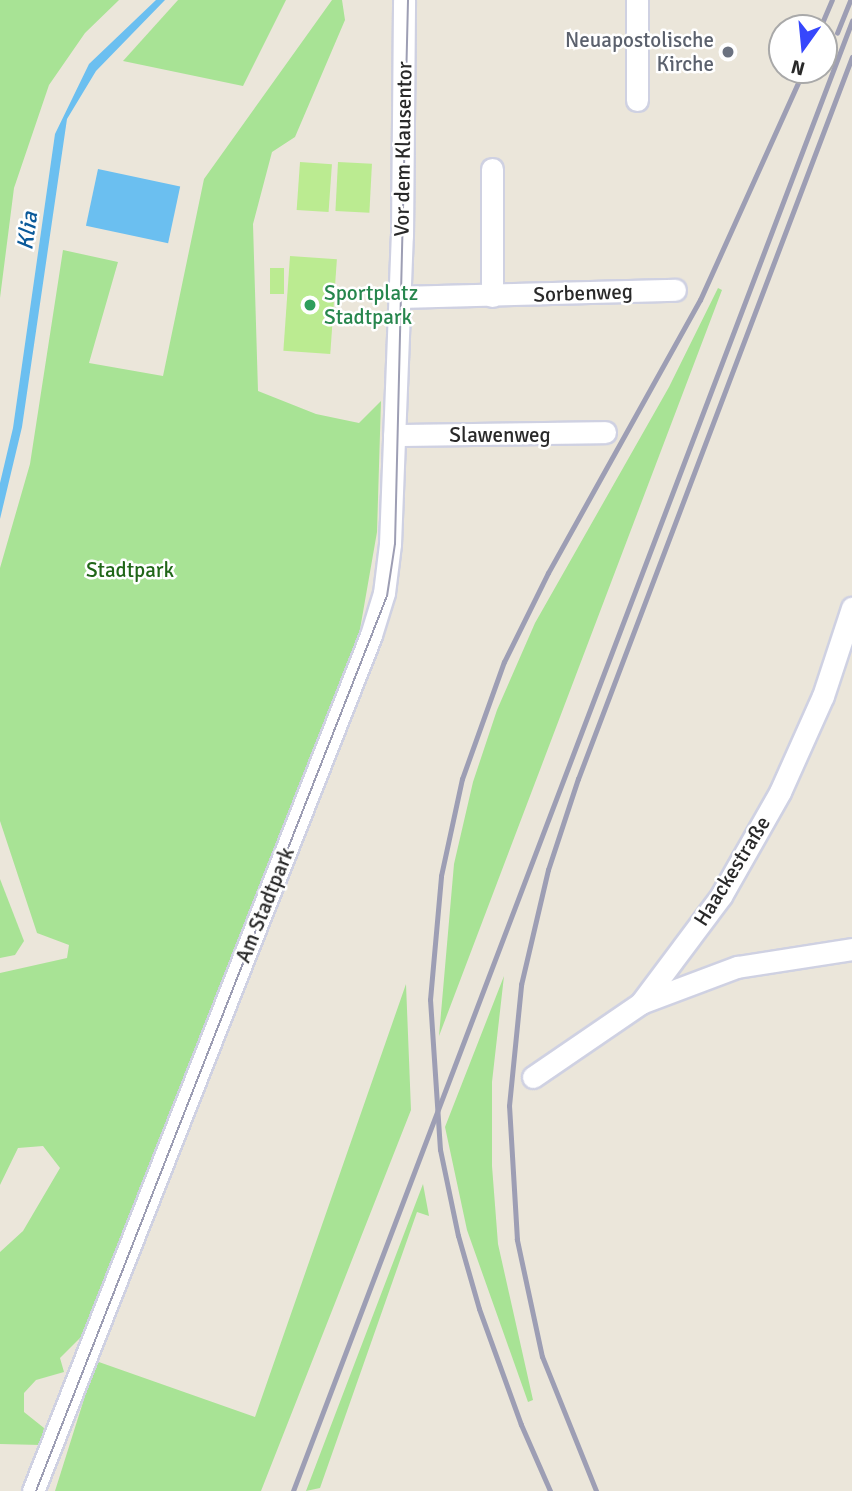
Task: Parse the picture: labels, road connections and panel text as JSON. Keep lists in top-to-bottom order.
{
  "streets": {
    "street": [
      "Vor dem Klausentor",
      "Sorbenweg",
      "Slawenweg",
      "Haackestraße",
      "Am Stadtpark"
    ]
  },
  "crossings": [
    ["Vor dem Klausentor", "Sorbenweg"],
    ["Vor dem Klausentor", "Am Stadtpark"],
    ["Sorbenweg", "Am Stadtpark"],
    ["Slawenweg", "Am Stadtpark"]
  ],
  "water": ["Klia"],
  "parks": ["Stadtpark"],
  "places": ["Neuapostolische Kirche", "Sportplatz Stadtpark"],
  "north": "bottom"
}
